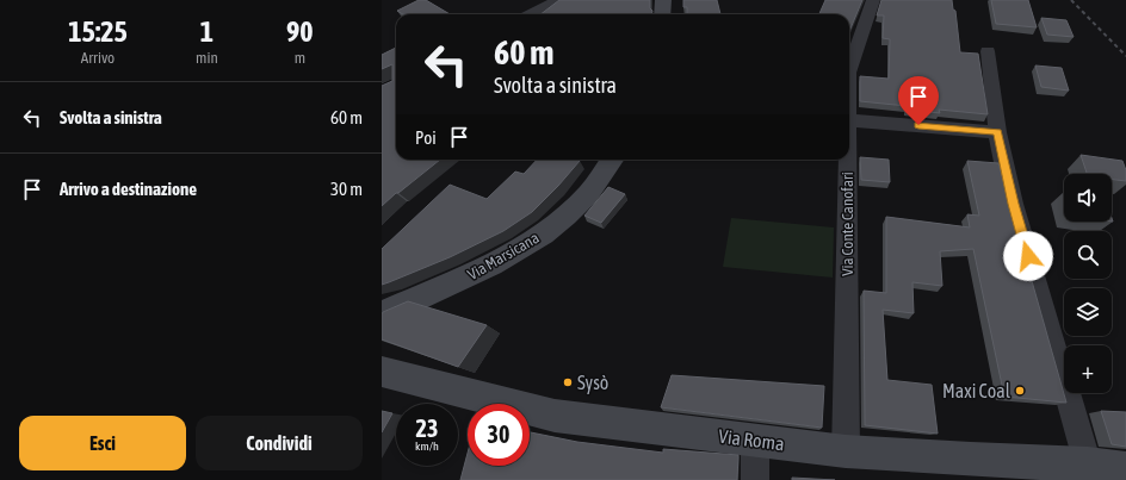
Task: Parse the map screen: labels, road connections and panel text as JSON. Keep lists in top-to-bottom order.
{
  "streets": {
    "main road": ["Via Marsicana", "Via Roma"],
    "street": ["Via Conte Canofari"]
  },
  "crossings": [
    ["Via Conte Canofari", "Via Roma"]
  ],
  "places": ["Sysò", "Maxi Coal"],
  "page": {
    "eta": [
      "15:25",
      "Arrivo",
      "1",
      "min",
      "90",
      "m"
    ],
    "turn": ["60 m", "Svolta a sinistra"],
    "list": [
      {
        "name": "Svolta a sinistra",
        "value": "60 m"
      },
      {
        "name": "Arrivo a destinazione",
        "value": "30 m"
      }
    ],
    "then": "Poi",
    "map_buttons": "+",
    "speed": "23 km/h",
    "limit": "30",
    "buttons": ["Esci", "Condividi"]
  }
}
